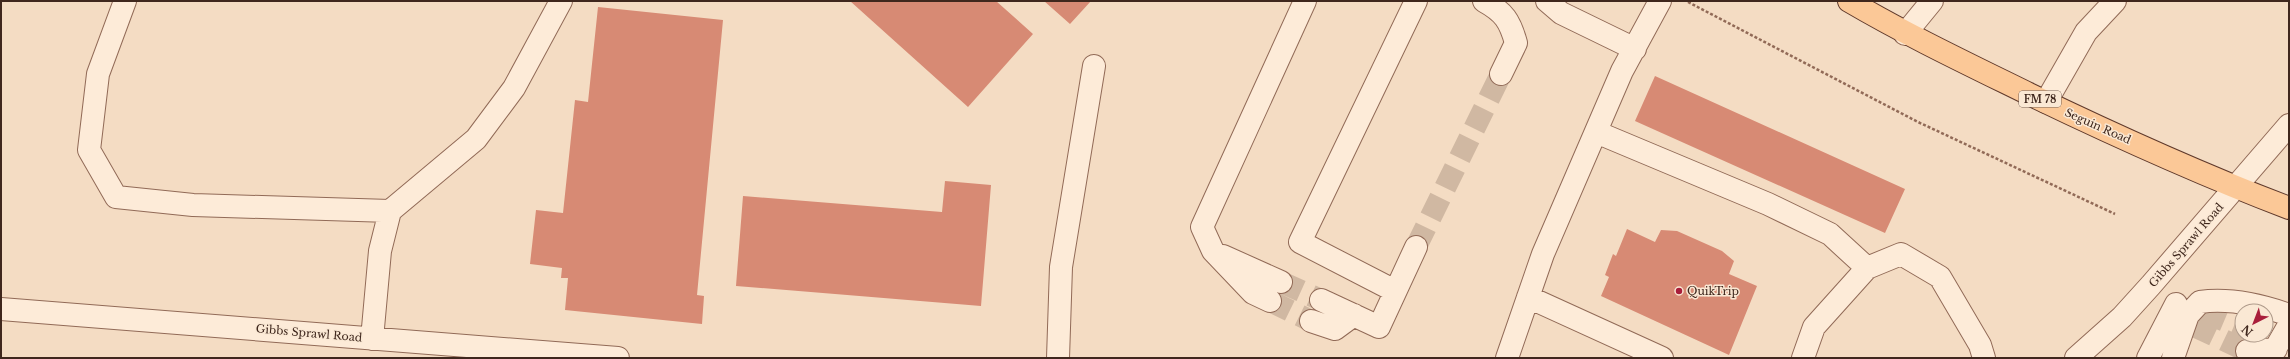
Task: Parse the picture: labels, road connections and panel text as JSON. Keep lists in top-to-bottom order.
{
  "streets": {
    "main road": ["FM 78", "Seguin Road"],
    "street": ["Gibbs Sprawl Road"]
  },
  "crossings": [
    ["Seguin Road", "Gibbs Sprawl Road"]
  ],
  "places": ["QuikTrip"],
  "north": "bottom left"
}
